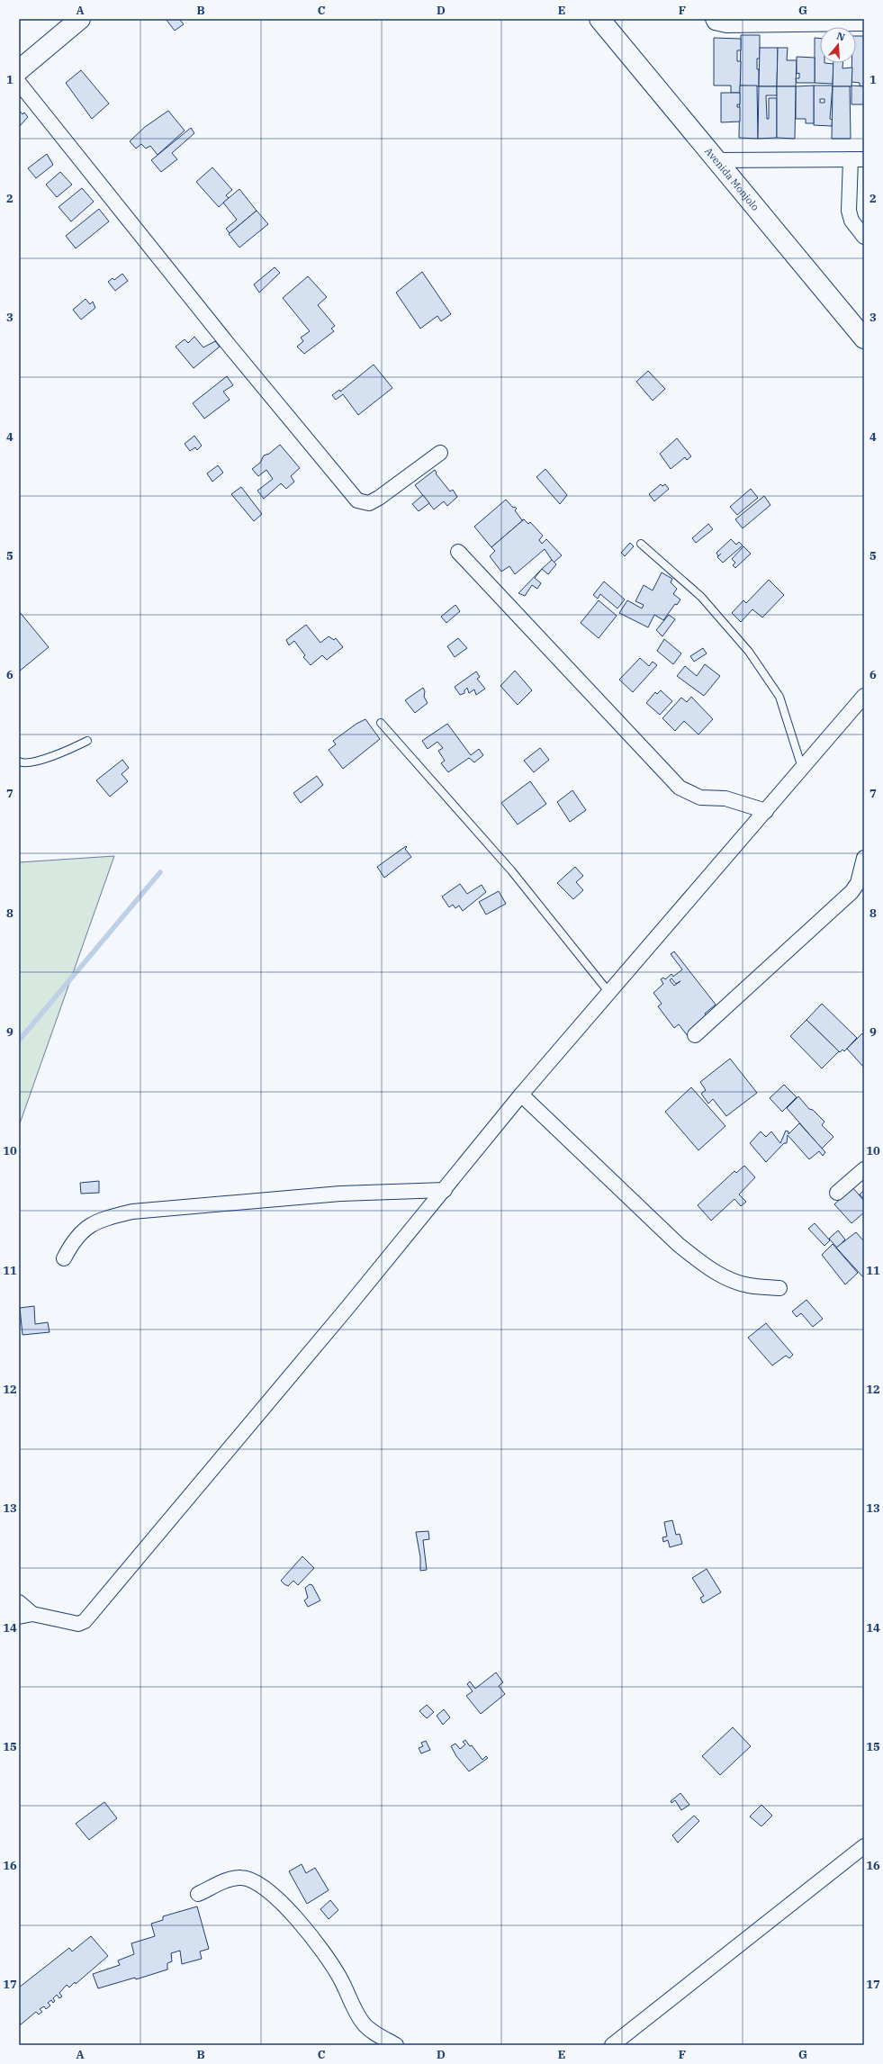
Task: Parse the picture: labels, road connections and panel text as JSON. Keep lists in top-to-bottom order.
{
  "streets": {
    "street": ["Avenida Monjolo"]
  },
  "north": "top",
  "grid": {
    "columns": [
      "A",
      "B",
      "C",
      "D",
      "E",
      "F",
      "G"
    ],
    "rows": [
      "1",
      "2",
      "3",
      "4",
      "5",
      "6",
      "7",
      "8",
      "9",
      "10",
      "11",
      "12",
      "13",
      "14",
      "15",
      "16",
      "17"
    ]
  }
}
